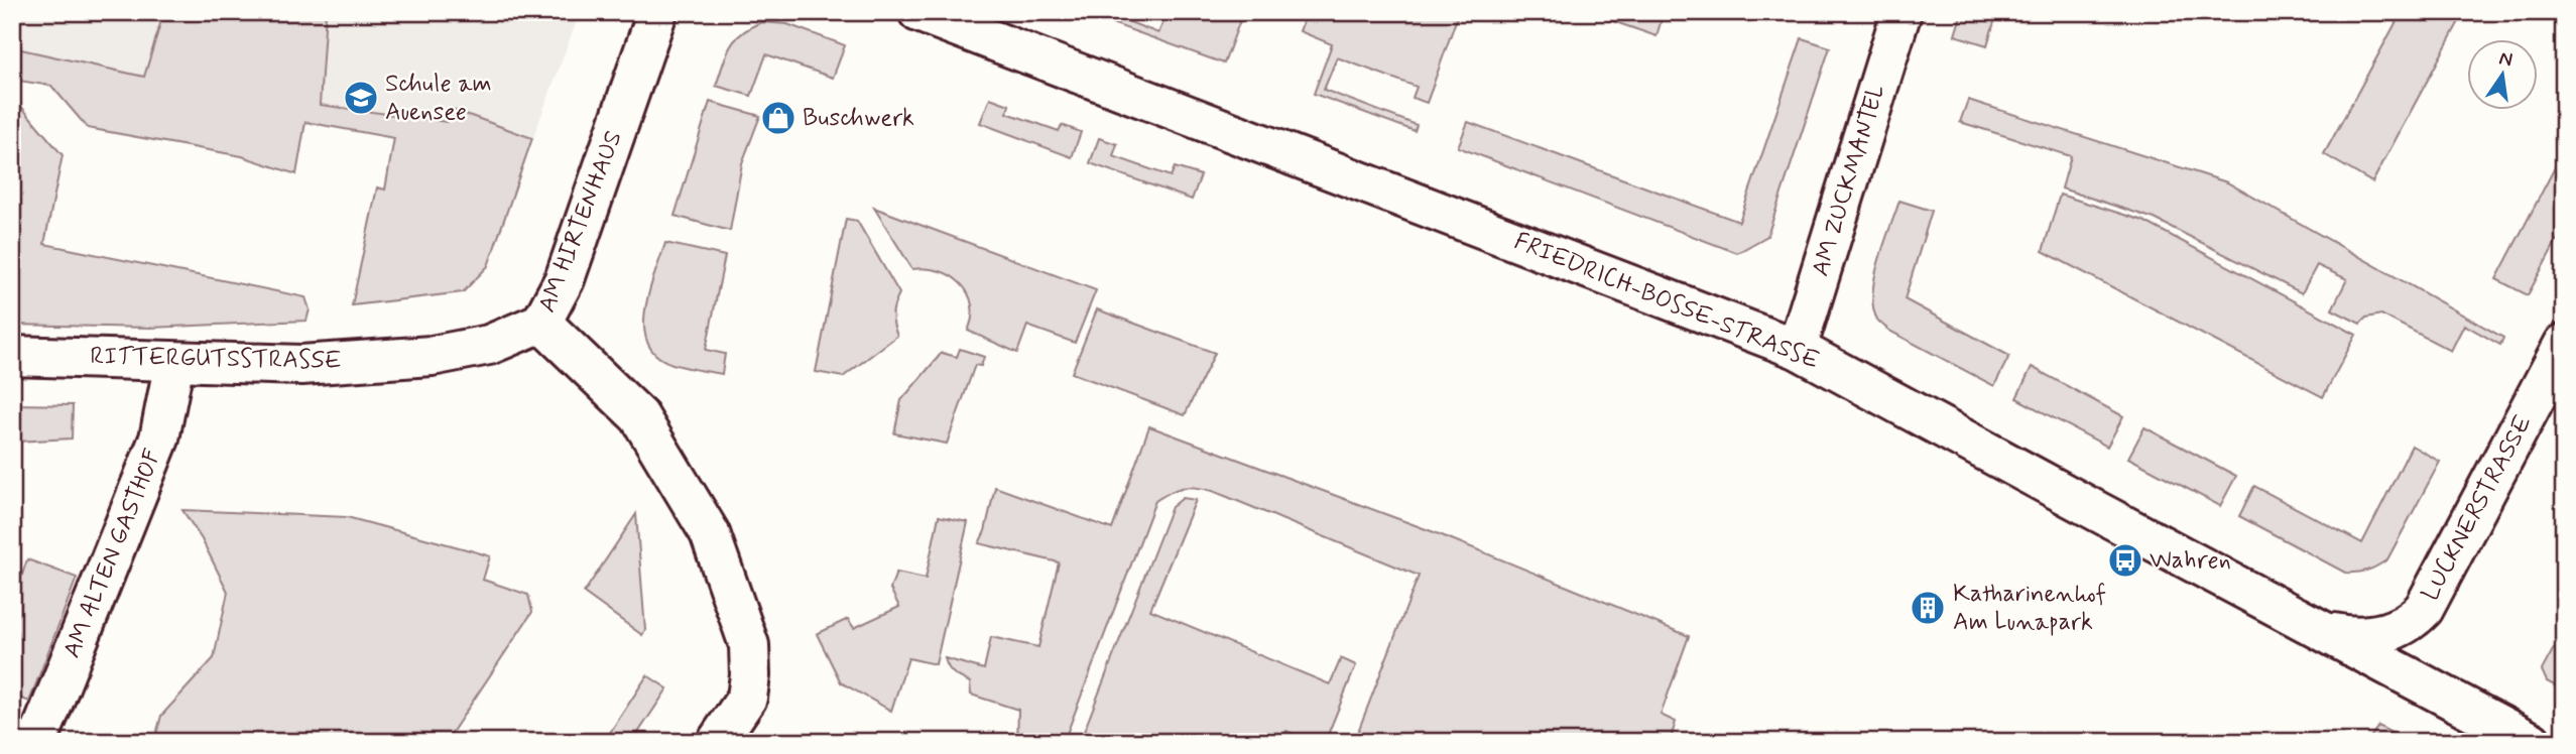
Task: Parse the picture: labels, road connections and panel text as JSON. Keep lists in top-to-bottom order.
{
  "streets": {
    "street": [
      "AM ZUCKMANTEL",
      "AM HIRTENHAUS",
      "FRIEDRICH-BOSSE-STRASSE",
      "RITTERGUTSSTRASSE",
      "LUCKNERSTRASSE",
      "AM ALTEN GASTHOF"
    ]
  },
  "crossings": [
    ["AM ZUCKMANTEL", "FRIEDRICH-BOSSE-STRASSE"],
    ["AM HIRTENHAUS", "RITTERGUTSSTRASSE"],
    ["FRIEDRICH-BOSSE-STRASSE", "LUCKNERSTRASSE"],
    ["RITTERGUTSSTRASSE", "AM ALTEN GASTHOF"]
  ],
  "places": {
    "school or university": ["Schule am Auensee"],
    "shop": ["Buschwerk"],
    "bus stop": ["Wahren"],
    "building": ["Katharinenhof Am Lunapark"]
  },
  "north": "top"
}
